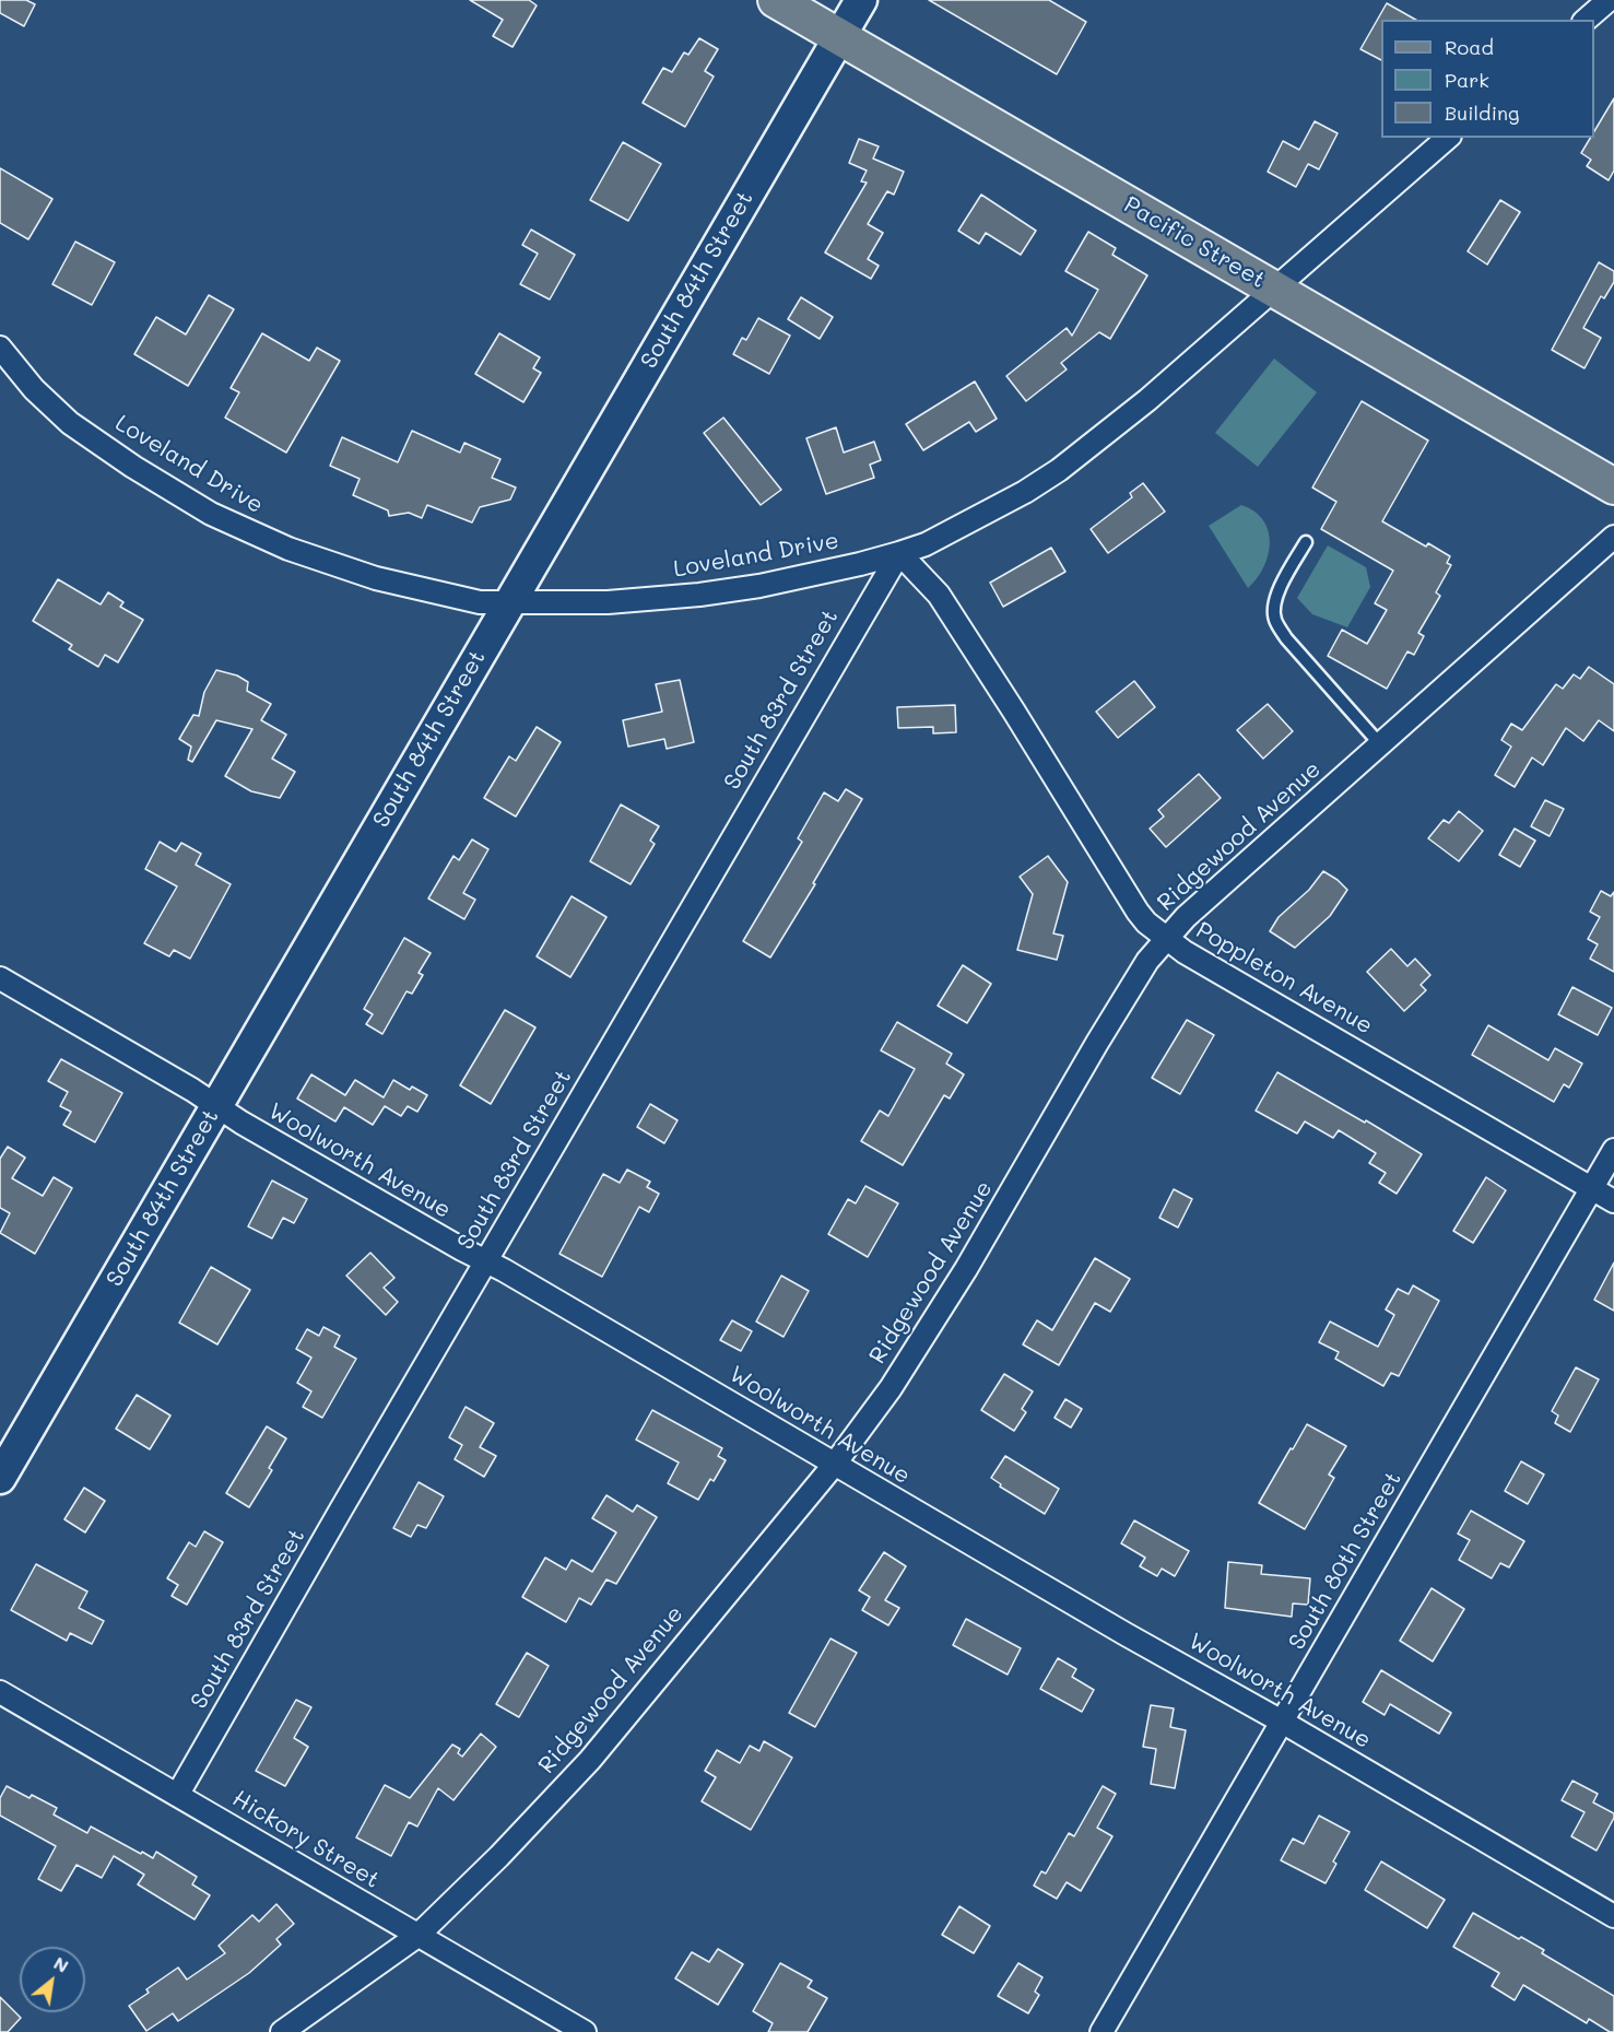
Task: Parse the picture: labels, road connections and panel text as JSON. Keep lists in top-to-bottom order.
{
  "streets": {
    "main road": ["Pacific Street", "South 84th Street"],
    "street": [
      "Loveland Drive",
      "South 83rd Street",
      "Ridgewood Avenue",
      "Poppleton Avenue",
      "Woolworth Avenue",
      "South 80th Street",
      "Hickory Street"
    ]
  },
  "crossings": [
    ["Pacific Street", "South 84th Street"],
    ["Pacific Street", "Loveland Drive"],
    ["South 84th Street", "Loveland Drive"],
    ["South 84th Street", "Woolworth Avenue"],
    ["Loveland Drive", "South 83rd Street"],
    ["Loveland Drive", "Poppleton Avenue"],
    ["South 83rd Street", "Poppleton Avenue"],
    ["South 83rd Street", "Woolworth Avenue"],
    ["South 83rd Street", "Hickory Street"],
    ["Ridgewood Avenue", "Poppleton Avenue"],
    ["Ridgewood Avenue", "Woolworth Avenue"],
    ["Ridgewood Avenue", "Hickory Street"],
    ["Poppleton Avenue", "South 80th Street"],
    ["Woolworth Avenue", "South 80th Street"]
  ],
  "legend": ["Road", "Park", "Building"],
  "north": "top right"
}
